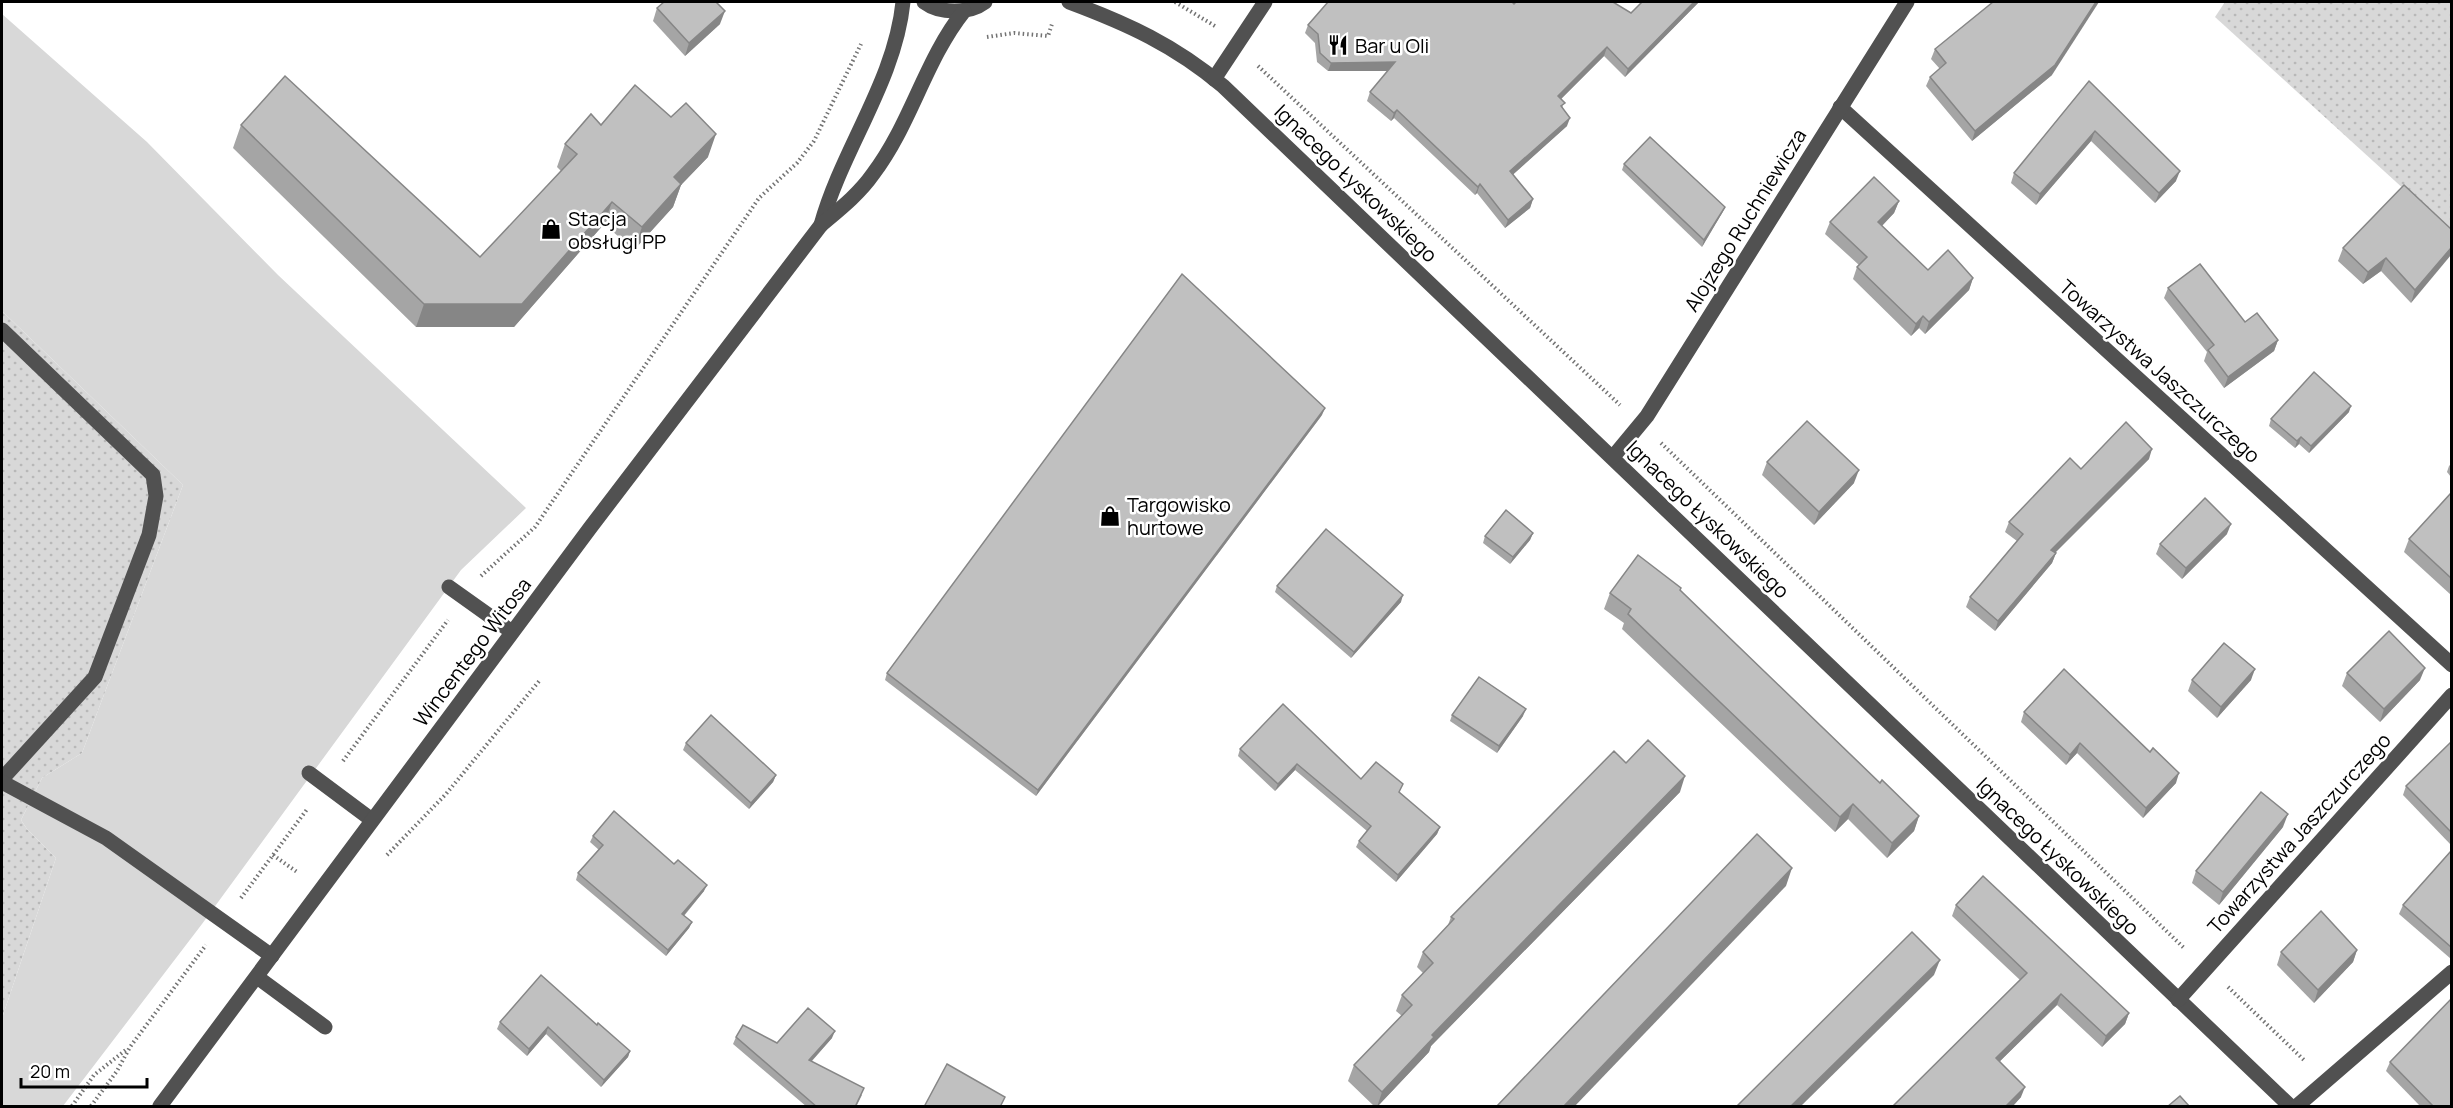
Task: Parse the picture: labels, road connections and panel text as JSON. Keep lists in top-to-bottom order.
{
  "streets": {
    "street": [
      "Ignacego Łyskowskiego",
      "Alojzego Ruchniewicza",
      "Towarzystwa Jaszczurczego",
      "Wincentego Witosa"
    ]
  },
  "crossings": [
    ["Ignacego Łyskowskiego", "Alojzego Ruchniewicza"],
    ["Ignacego Łyskowskiego", "Towarzystwa Jaszczurczego"],
    ["Alojzego Ruchniewicza", "Towarzystwa Jaszczurczego"]
  ],
  "places": {
    "restaurant": ["Bar u Oli"],
    "shop": ["Stacja obsługi PP", "Targowisko hurtowe"]
  },
  "scale_bar": "20 m"
}
